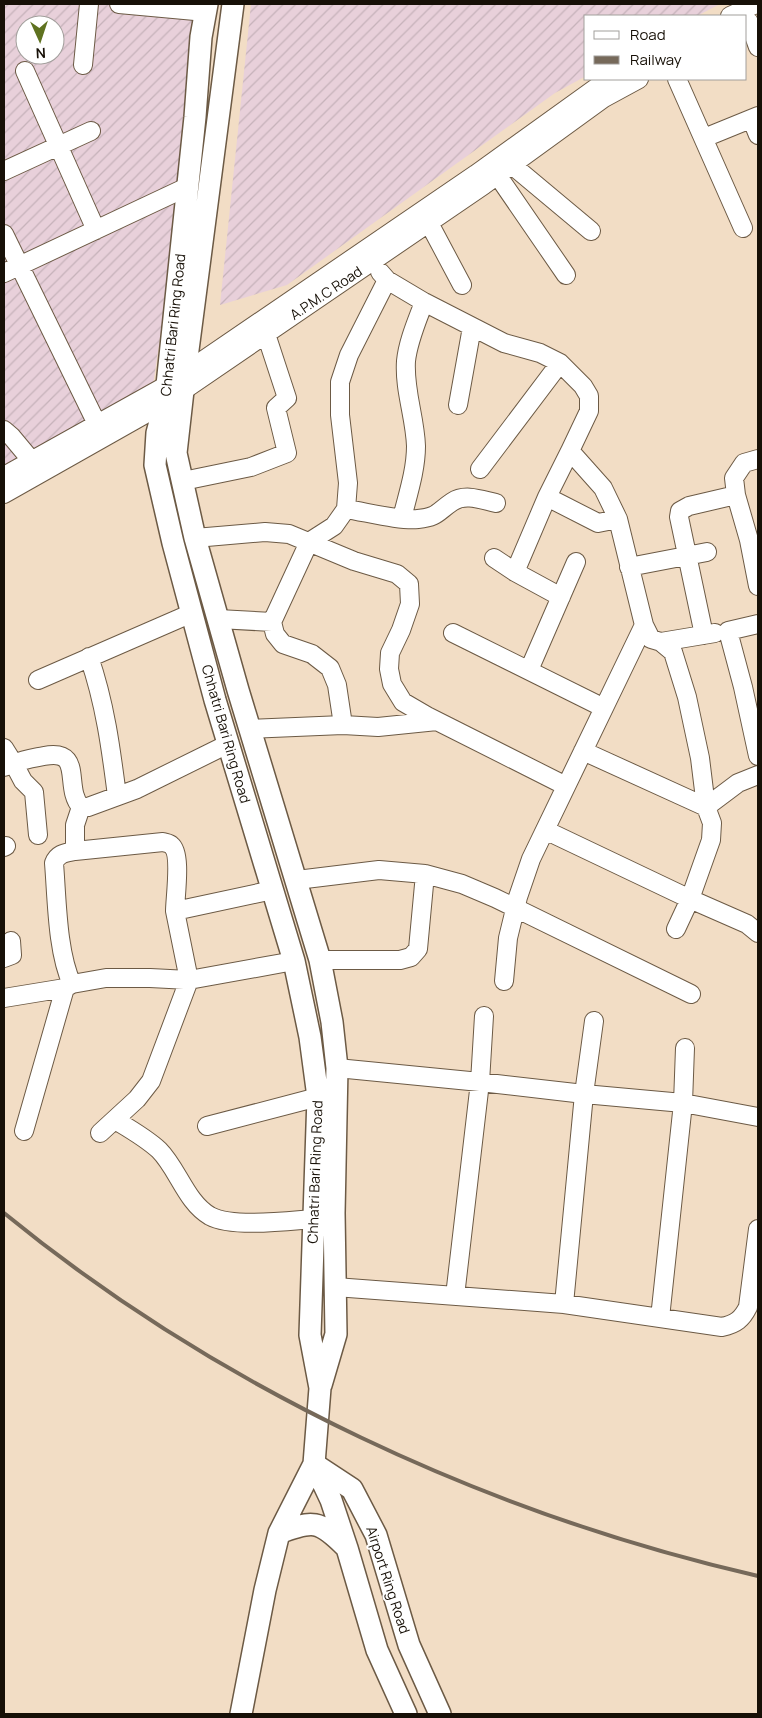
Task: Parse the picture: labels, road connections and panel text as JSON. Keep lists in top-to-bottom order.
{
  "streets": {
    "main road": ["Chhatri Bari Ring Road", "Airport Ring Road"],
    "street": ["A.P.M.C Road"]
  },
  "crossings": [
    ["A.P.M.C Road", "Chhatri Bari Ring Road"],
    ["Chhatri Bari Ring Road", "Airport Ring Road"]
  ],
  "legend": ["Road", "Railway"],
  "north": "bottom"
}
